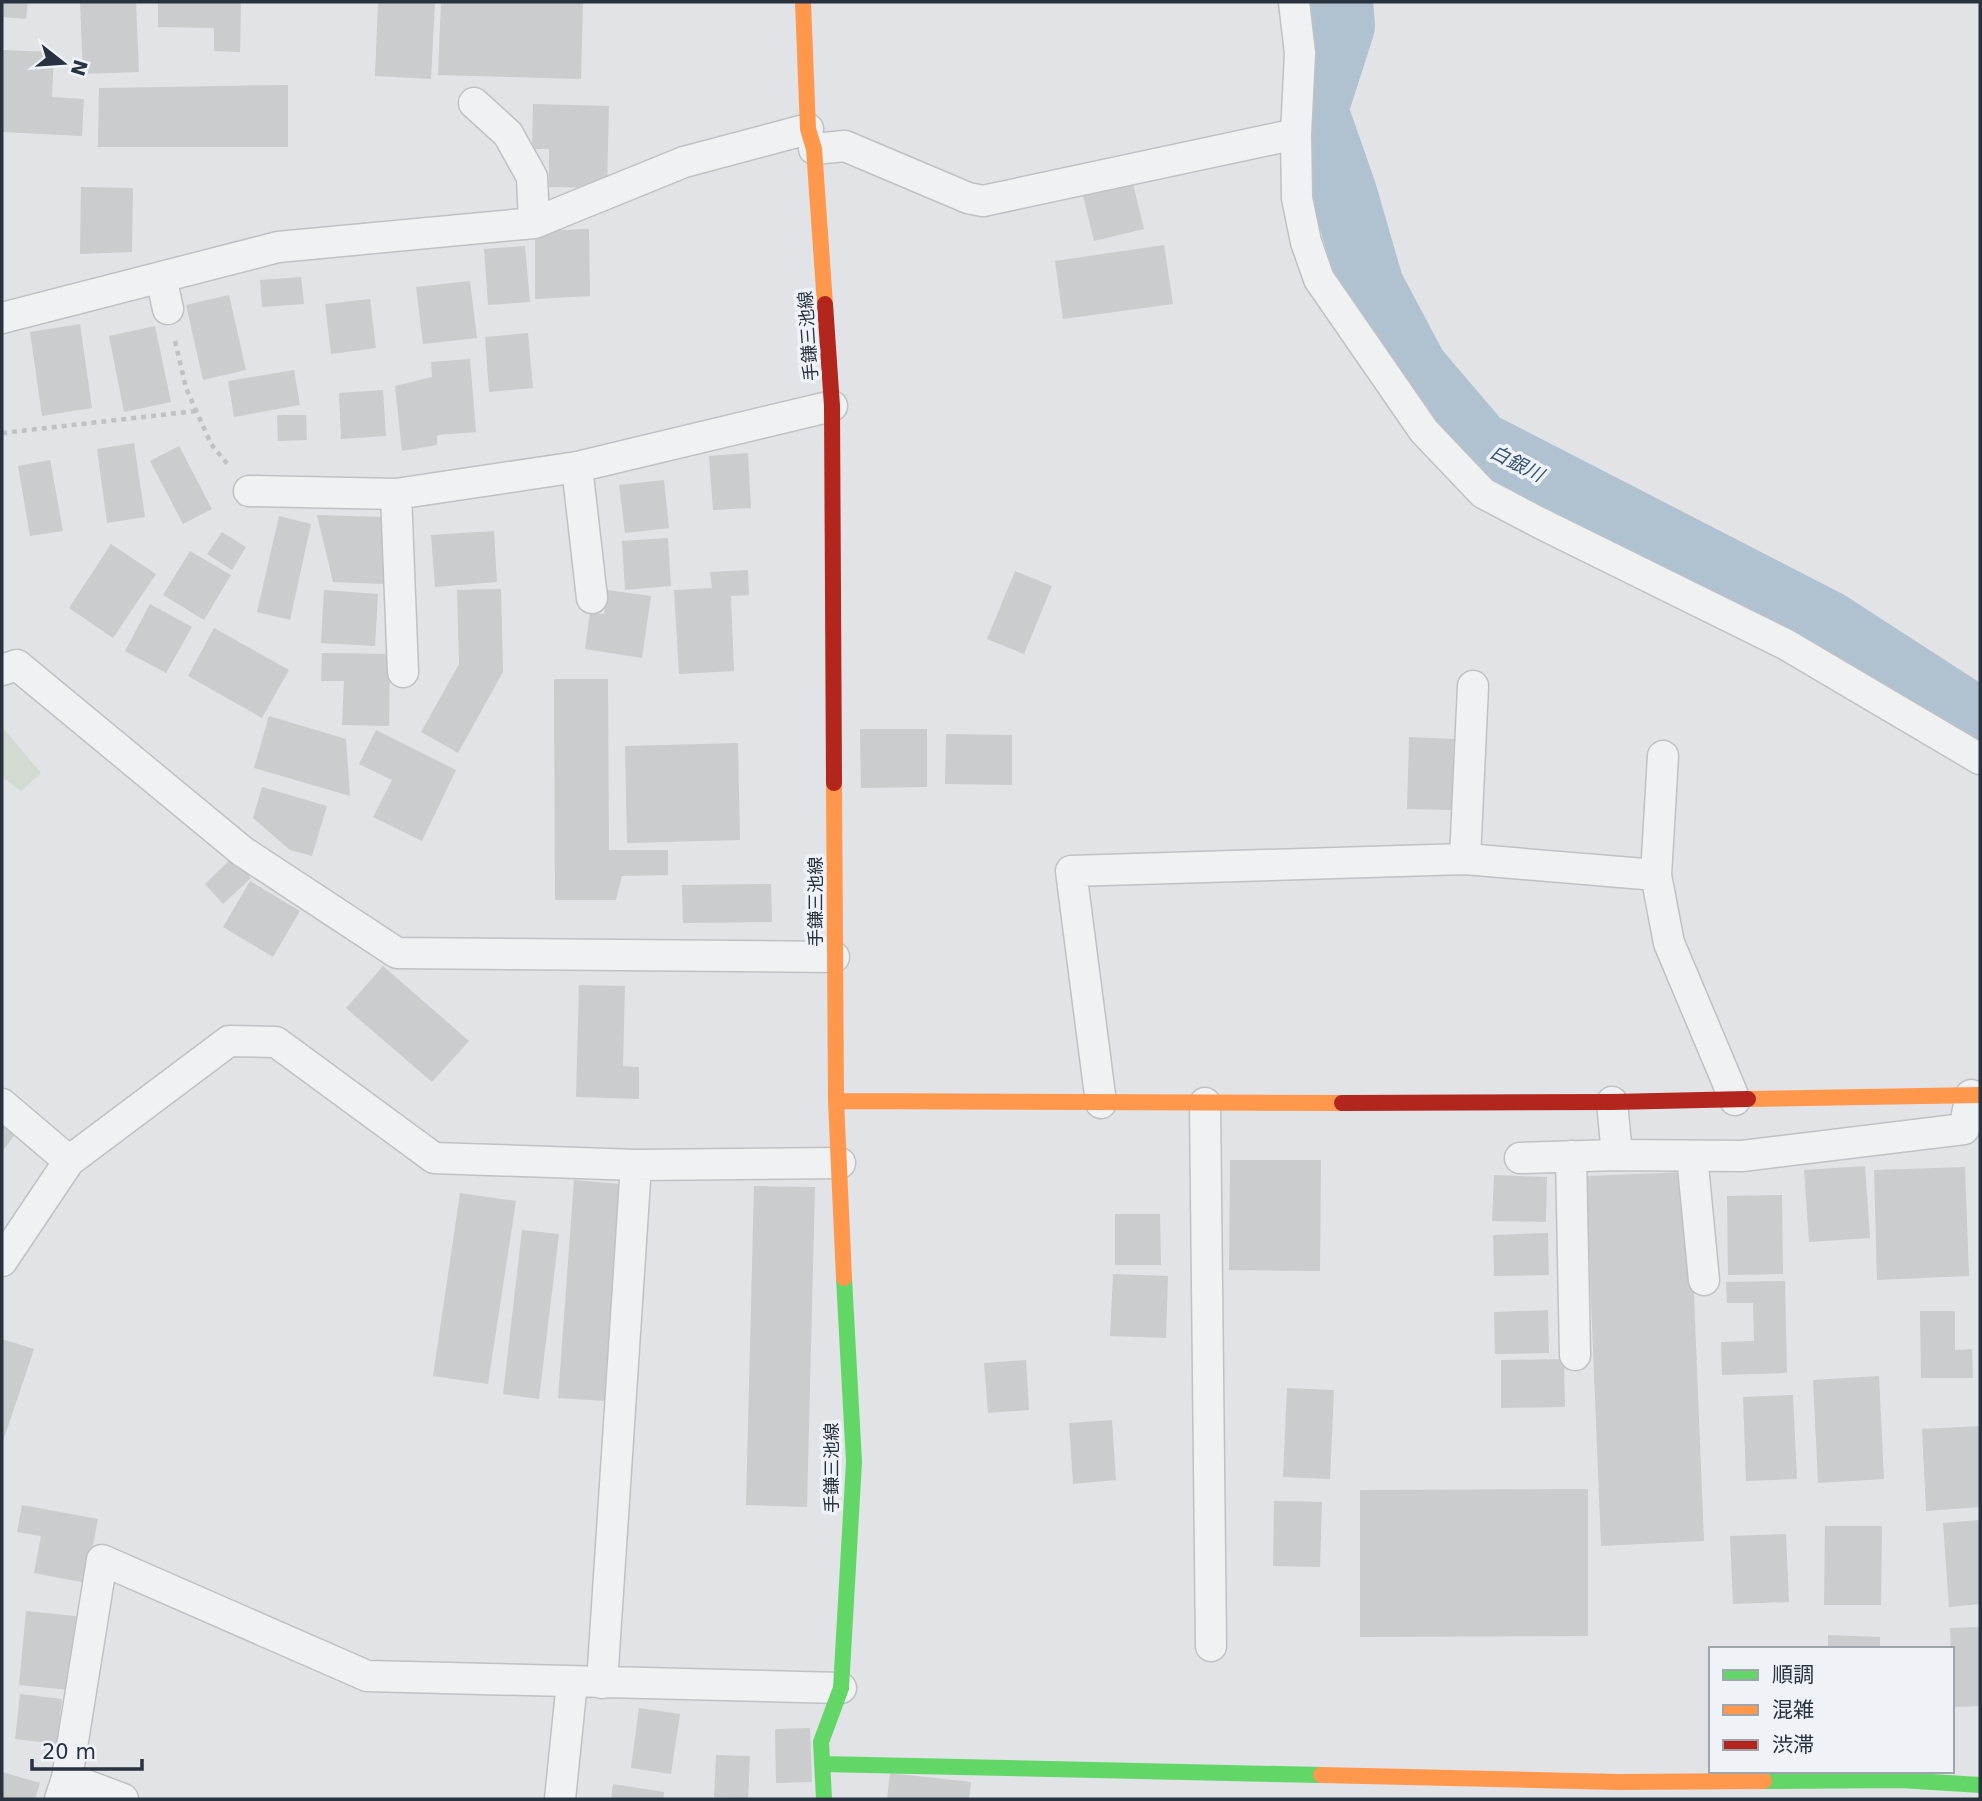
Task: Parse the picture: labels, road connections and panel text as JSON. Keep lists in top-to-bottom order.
{
  "streets": {
    "street": ["手鎌三池線"]
  },
  "water": ["白銀川"],
  "legend": ["順調", "混雑", "渋滞"],
  "scale_bar": "20 m",
  "north": "right"
}
